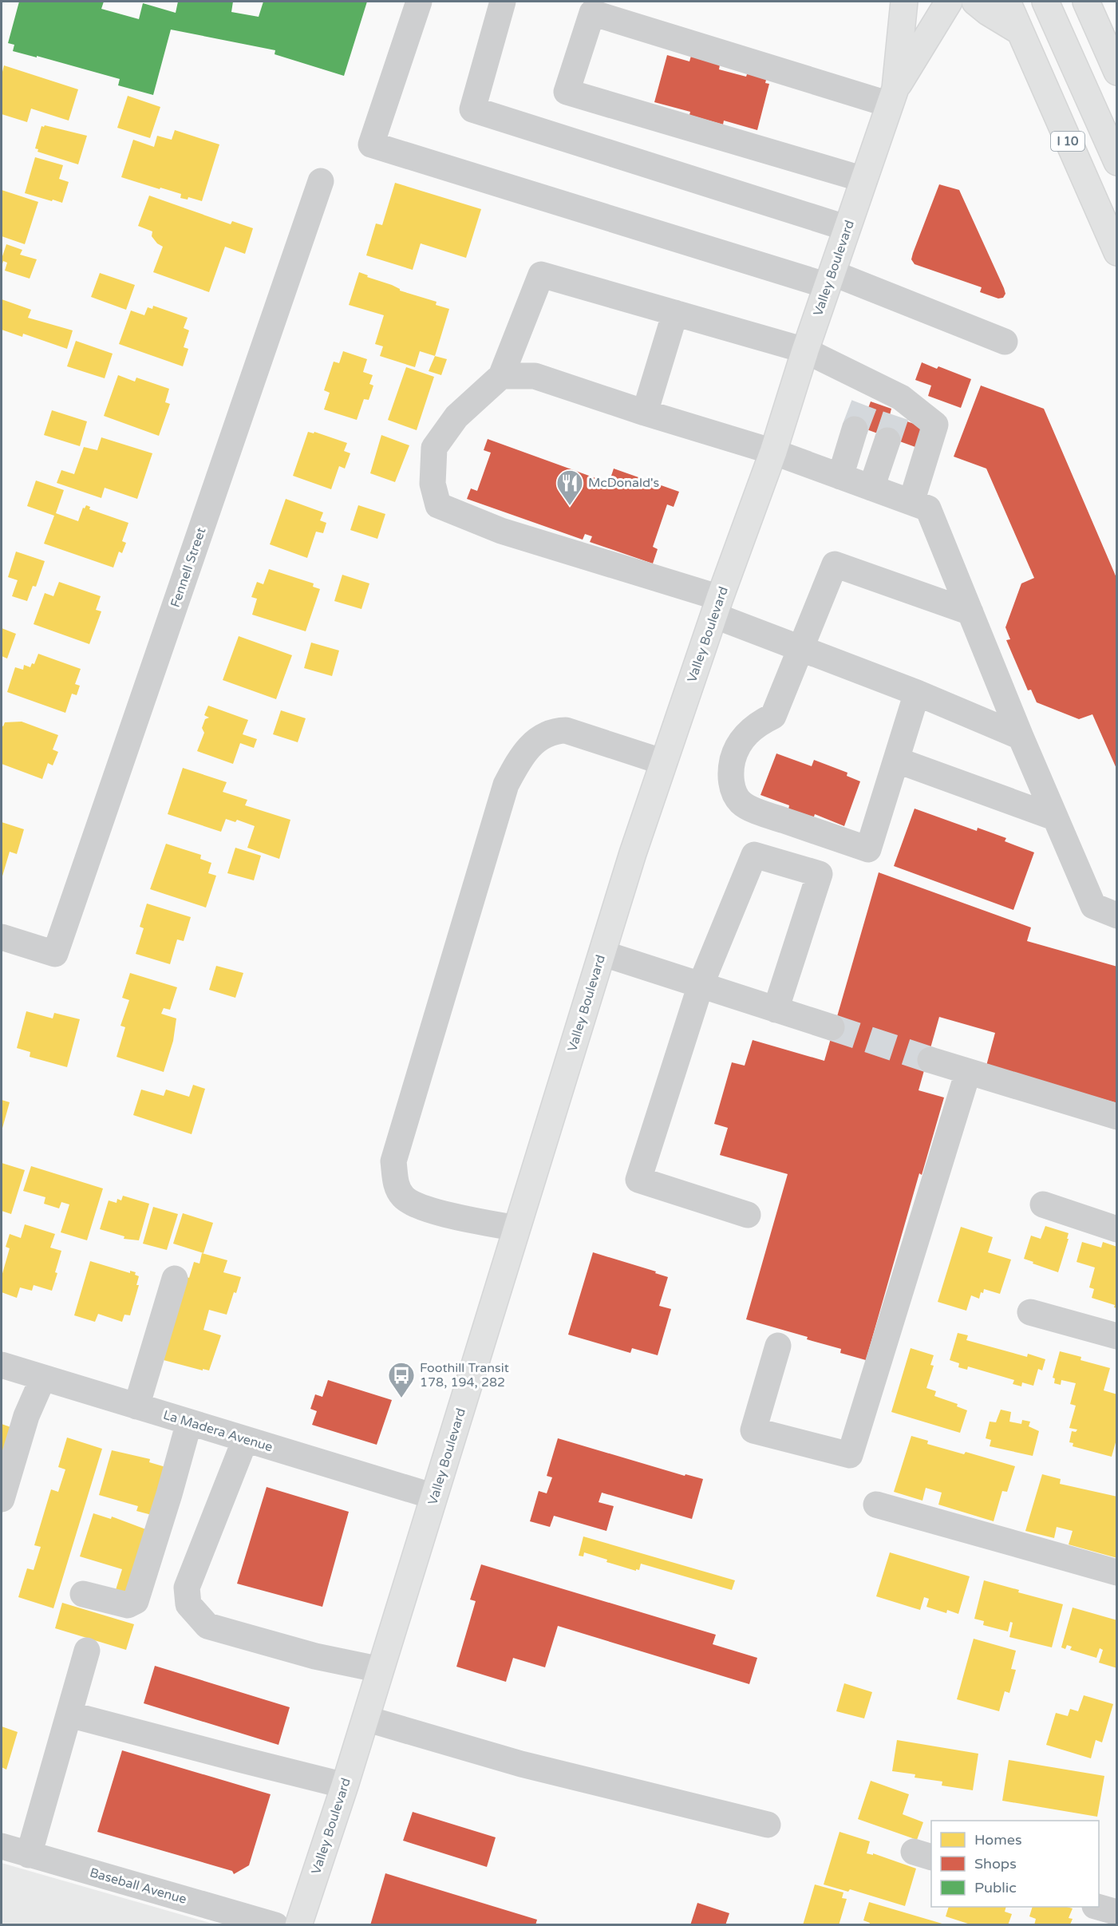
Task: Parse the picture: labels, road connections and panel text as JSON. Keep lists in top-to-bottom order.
{
  "streets": {
    "main road": ["I 10", "Valley Boulevard"],
    "street": ["Fennell Street", "La Madera Avenue", "Baseball Avenue"]
  },
  "crossings": [
    ["Valley Boulevard", "La Madera Avenue"]
  ],
  "places": {
    "restaurant": ["McDonald's"],
    "bus stop": ["Foothill Transit 178, 194, 282"]
  },
  "legend": ["Homes", "Shops", "Public"]
}
